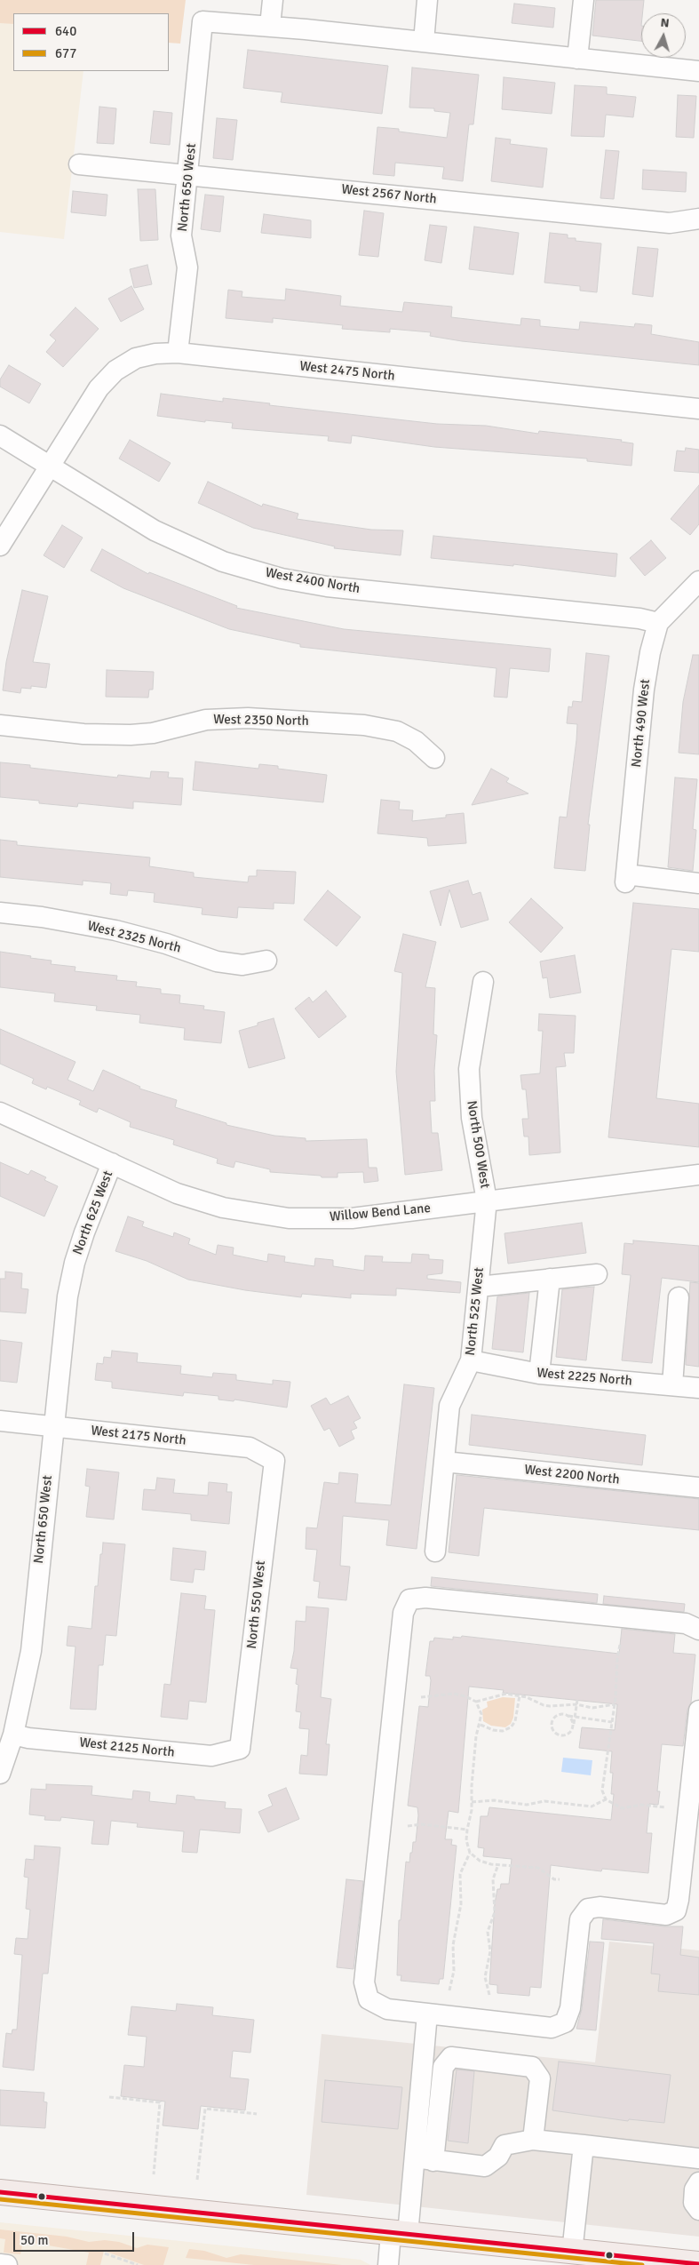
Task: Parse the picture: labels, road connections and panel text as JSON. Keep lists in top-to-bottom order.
{
  "streets": {
    "street": [
      "North 650 West",
      "West 2567 North",
      "West 2475 North",
      "West 2400 North",
      "West 2350 North",
      "North 490 West",
      "West 2325 North",
      "North 500 West",
      "North 625 West",
      "Willow Bend Lane",
      "North 525 West",
      "West 2225 North",
      "West 2175 North",
      "West 2200 North",
      "North 550 West",
      "West 2125 North"
    ]
  },
  "crossings": [
    ["North 650 West", "West 2567 North"],
    ["North 650 West", "West 2475 North"],
    ["North 650 West", "North 625 West"],
    ["North 650 West", "West 2175 North"],
    ["North 650 West", "West 2125 North"],
    ["West 2475 North", "West 2400 North"],
    ["West 2400 North", "North 490 West"],
    ["North 500 West", "Willow Bend Lane"],
    ["North 500 West", "North 525 West"],
    ["North 625 West", "Willow Bend Lane"],
    ["Willow Bend Lane", "North 525 West"],
    ["North 525 West", "West 2225 North"],
    ["North 525 West", "West 2200 North"],
    ["West 2175 North", "North 550 West"],
    ["North 550 West", "West 2125 North"]
  ],
  "lines": ["transit line 640", "transit line 677"],
  "legend": ["640", "677"],
  "scale_bar": "50 m",
  "north": "top"
}
